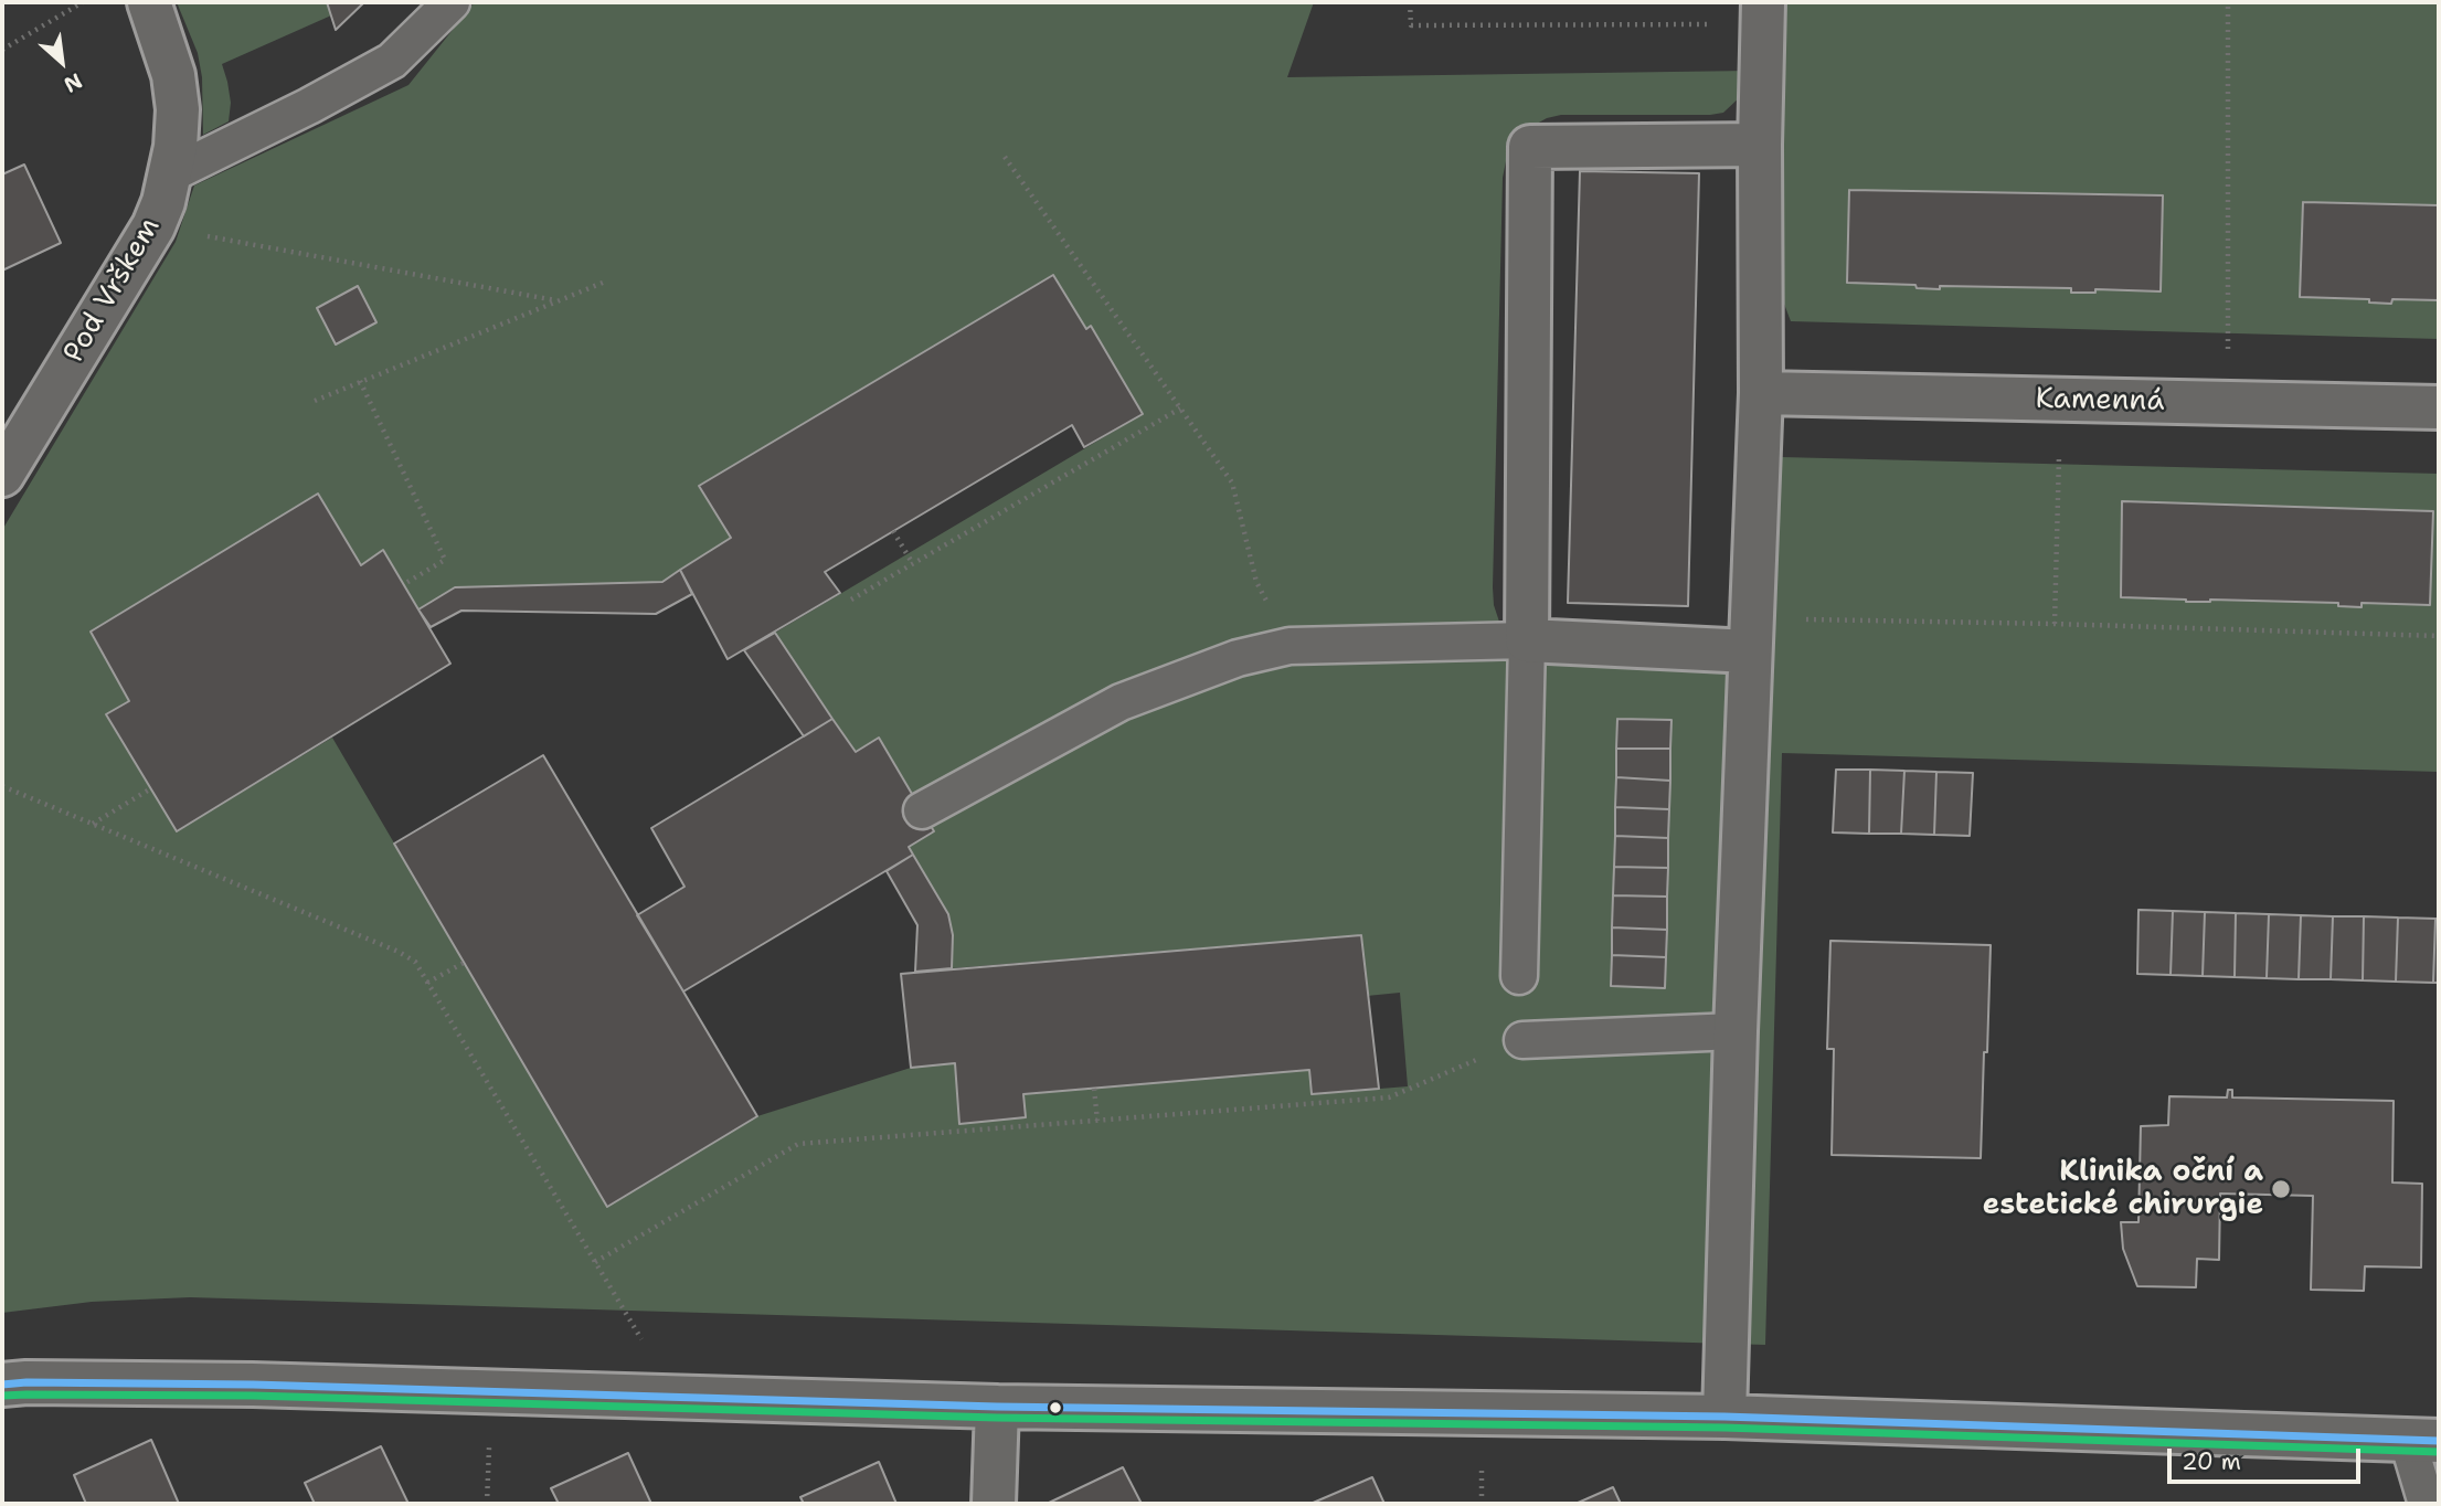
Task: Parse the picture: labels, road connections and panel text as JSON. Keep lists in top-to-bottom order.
{
  "streets": {
    "street": ["Pod Vrškem", "Kamenná"]
  },
  "places": ["Klinika oční a estetické chirurgie"],
  "scale_bar": "20 m",
  "north": "bottom right"
}
